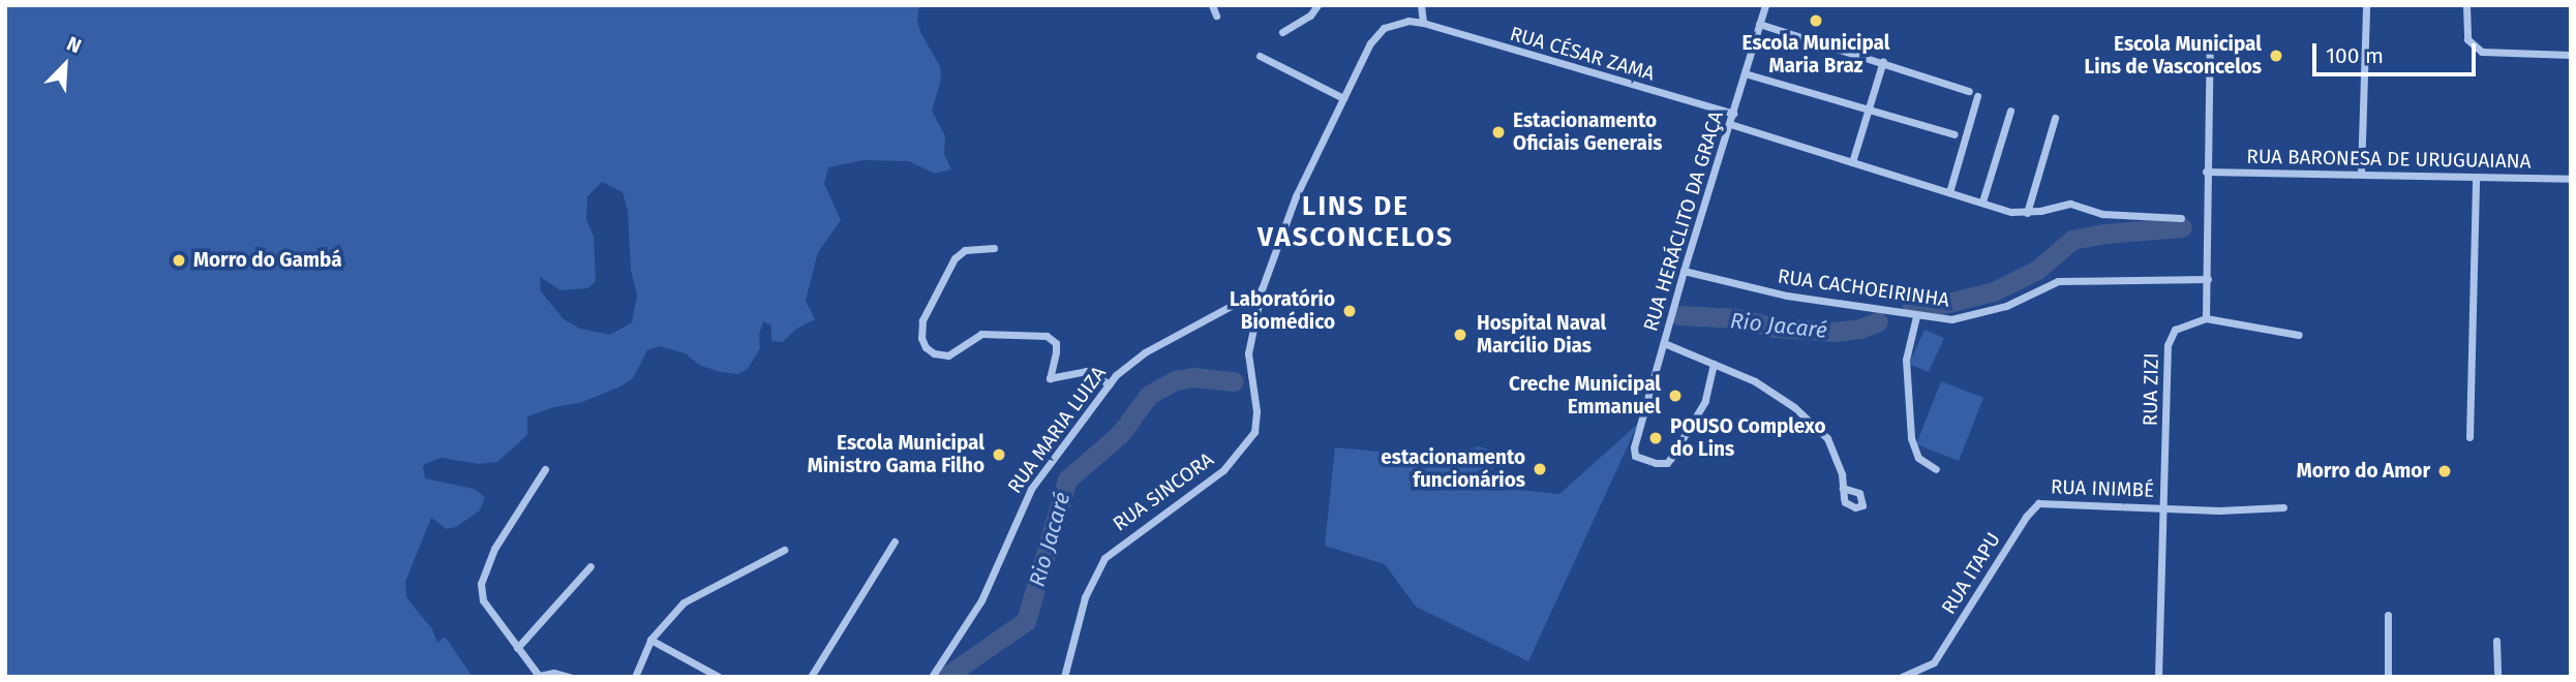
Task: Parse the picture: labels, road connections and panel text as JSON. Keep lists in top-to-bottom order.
{
  "streets": {
    "street": [
      "RUA CÉSAR ZAMA",
      "RUA BARONESA DE URUGUAIANA",
      "RUA HERÁCLITO DA GRAÇA",
      "RUA CACHOEIRINHA",
      "RUA ZIZI",
      "RUA MARIA LUIZA",
      "RUA INIMBÉ",
      "RUA SINCORA",
      "RUA ITAPU"
    ]
  },
  "crossings": [
    ["RUA CÉSAR ZAMA", "RUA HERÁCLITO DA GRAÇA"],
    ["RUA HERÁCLITO DA GRAÇA", "RUA CACHOEIRINHA"],
    ["RUA ZIZI", "RUA INIMBÉ"],
    ["RUA MARIA LUIZA", "RUA SINCORA"],
    ["RUA INIMBÉ", "RUA ITAPU"]
  ],
  "districts": ["LINS DE VASCONCELOS"],
  "water": ["Rio Jacaré"],
  "places": [
    "Escola Municipal Maria Braz",
    "Escola Municipal Lins de Vasconcelos",
    "Estacionamento Oficiais Generais",
    "Morro do Gambá",
    "Laboratório Biomédico",
    "Hospital Naval Marcílio Dias",
    "Creche Municipal Emmanuel",
    "POUSO Complexo do Lins",
    "Escola Municipal Ministro Gama Filho",
    "estacionamento funcionários",
    "Morro do Amor"
  ],
  "scale_bar": "100 m",
  "north": "top right"
}
